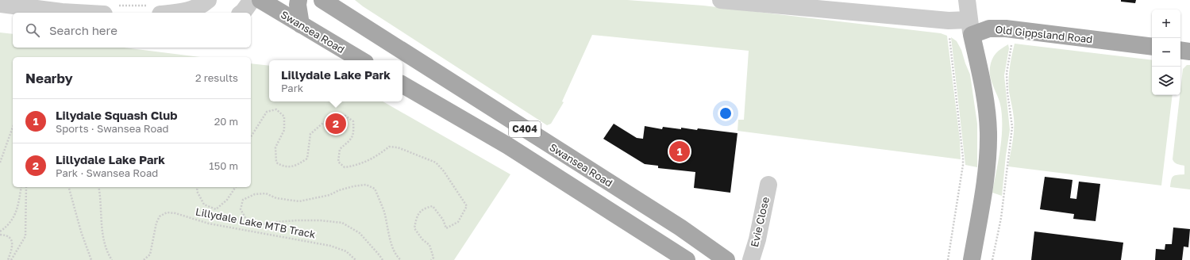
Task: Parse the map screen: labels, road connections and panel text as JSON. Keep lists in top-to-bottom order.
{
  "streets": {
    "main road": ["Swansea Road", "Old Gippsland Road", "C404"],
    "street": ["Evie Close"],
    "path": ["Lillydale Lake MTB Track"]
  },
  "page": {
    "map_buttons": ["+", "−"],
    "search": "Search here",
    "heading": ["Nearby", "2 results"],
    "popup": ["Lillydale Lake Park", "Park"],
    "list": [
      {
        "mark": "1",
        "name": "Lilydale Squash Club",
        "note": "Sports · Swansea Road",
        "value": "20 m"
      },
      {
        "mark": "2",
        "name": "Lillydale Lake Park",
        "note": "Park · Swansea Road",
        "value": "150 m"
      }
    ],
    "pins": ["2", "1"]
  }
}
